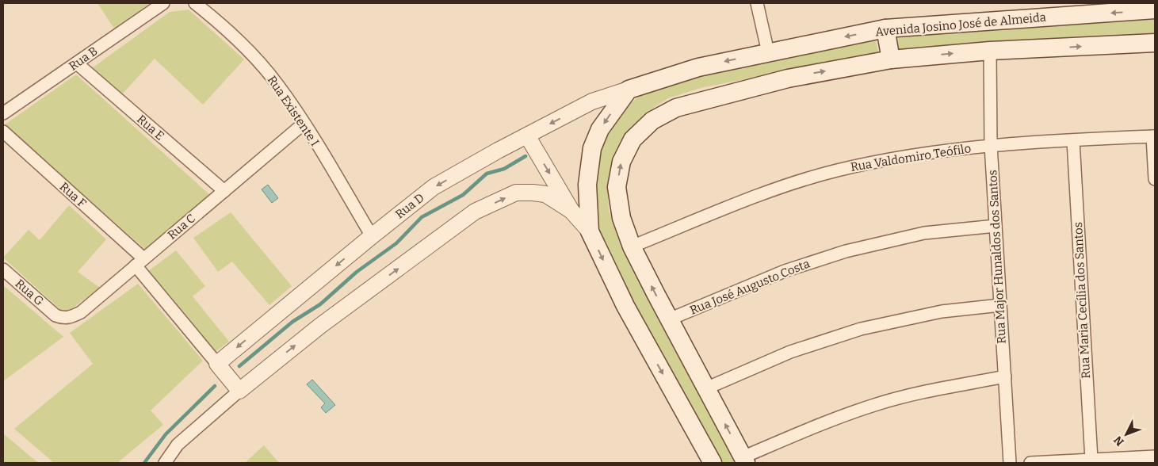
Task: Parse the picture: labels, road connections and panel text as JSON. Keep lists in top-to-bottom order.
{
  "streets": {
    "main road": ["Avenida Josino José de Almeida"],
    "street": [
      "Rua B",
      "Rua Existente I",
      "Rua E",
      "Rua Valdomiro Teófilo",
      "Rua F",
      "Rua D",
      "Rua C",
      "Rua Major Hunaldos dos Santos",
      "Rua José Augusto Costa",
      "Rua G",
      "Rua Maria Cecília dos Santos"
    ]
  },
  "crossings": [
    ["Avenida Josino José de Almeida", "Rua D"],
    ["Rua B", "Rua E"],
    ["Rua Existente I", "Rua D"],
    ["Rua Existente I", "Rua C"],
    ["Rua E", "Rua C"],
    ["Rua Valdomiro Teófilo", "Rua Major Hunaldos dos Santos"],
    ["Rua Valdomiro Teófilo", "Rua Maria Cecília dos Santos"],
    ["Rua F", "Rua D"],
    ["Rua F", "Rua C"],
    ["Rua C", "Rua G"],
    ["Rua Major Hunaldos dos Santos", "Rua José Augusto Costa"]
  ],
  "north": "bottom left"
}
